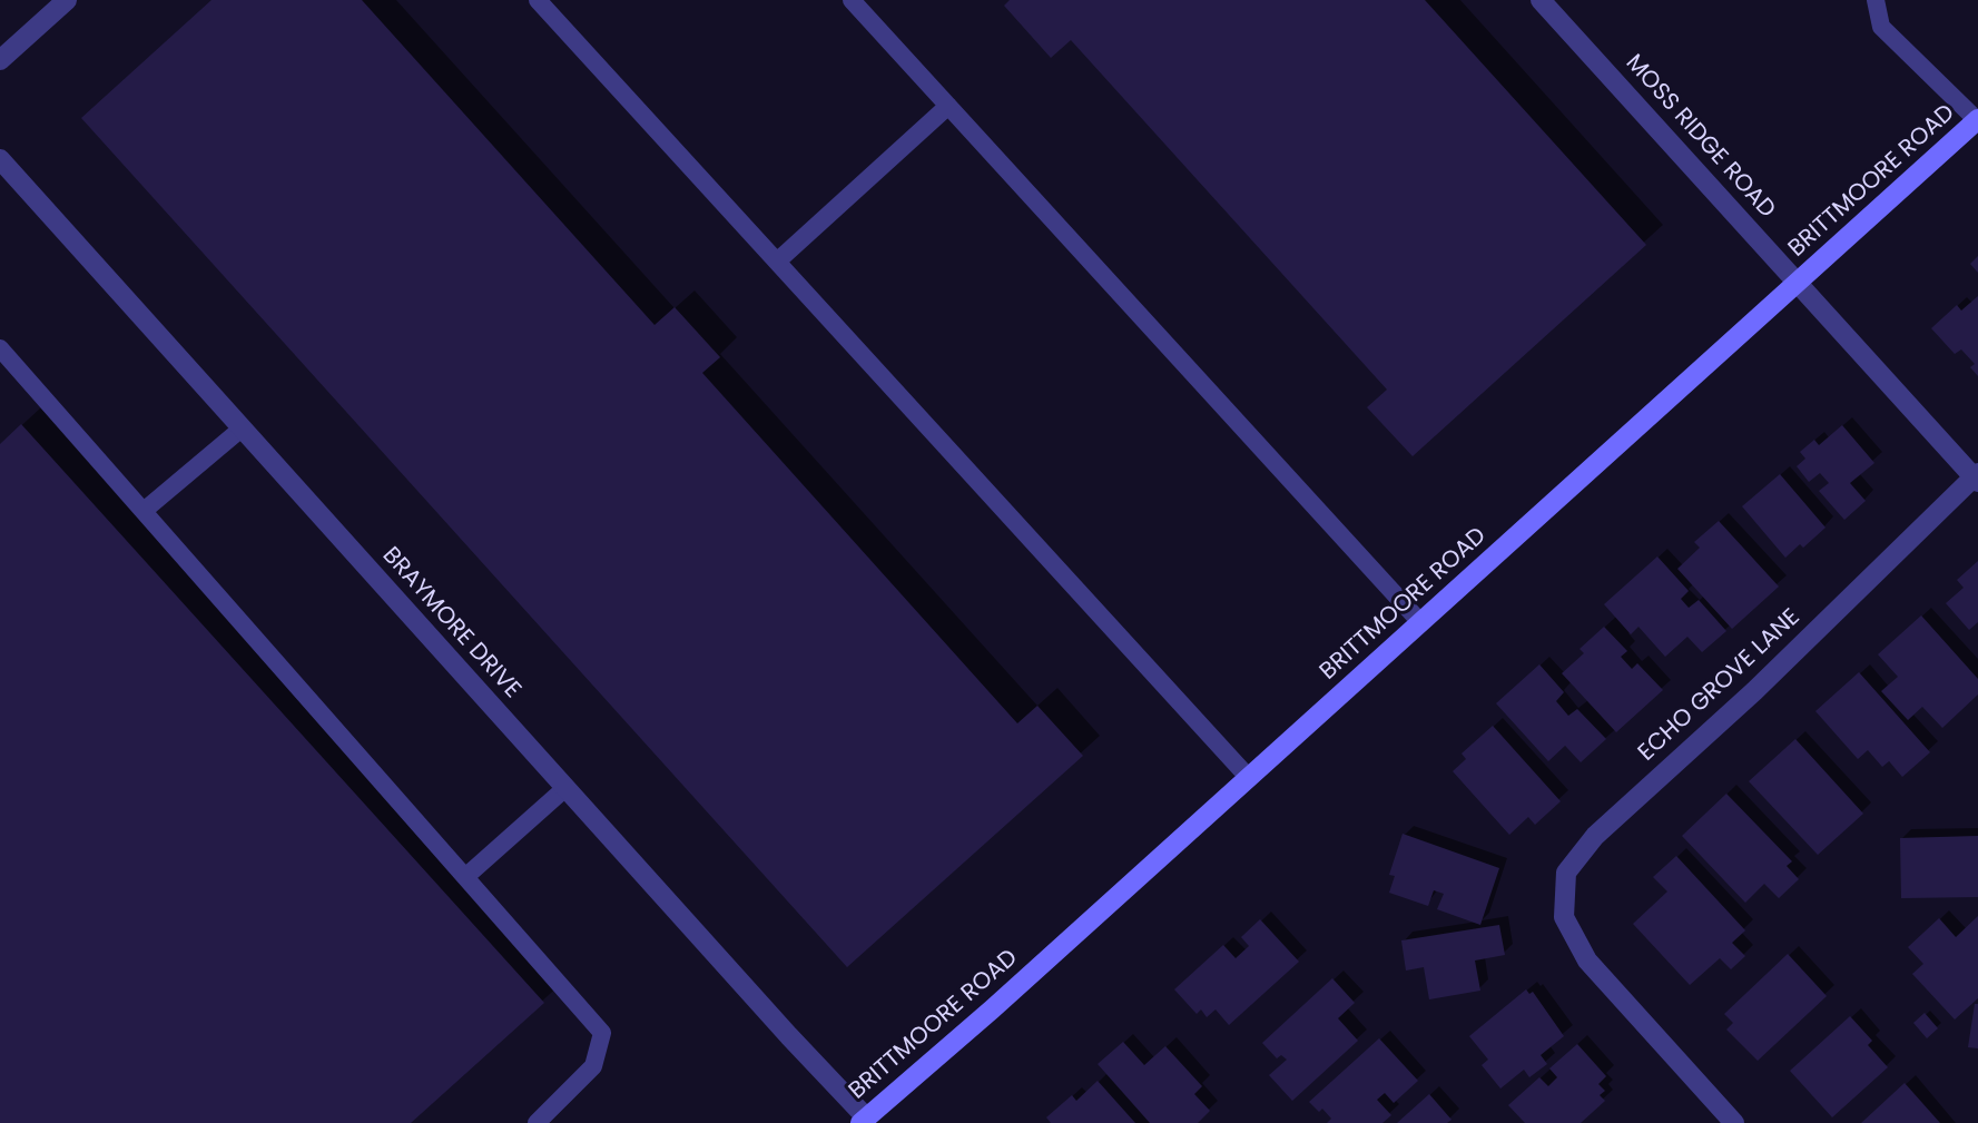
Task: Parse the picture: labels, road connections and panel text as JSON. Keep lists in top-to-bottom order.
{
  "streets": {
    "main road": ["BRITTMOORE ROAD"],
    "street": ["MOSS RIDGE ROAD", "BRAYMORE DRIVE", "ECHO GROVE LANE"]
  },
  "crossings": [
    ["MOSS RIDGE ROAD", "BRITTMOORE ROAD"],
    ["MOSS RIDGE ROAD", "ECHO GROVE LANE"],
    ["BRITTMOORE ROAD", "BRAYMORE DRIVE"]
  ]
}
